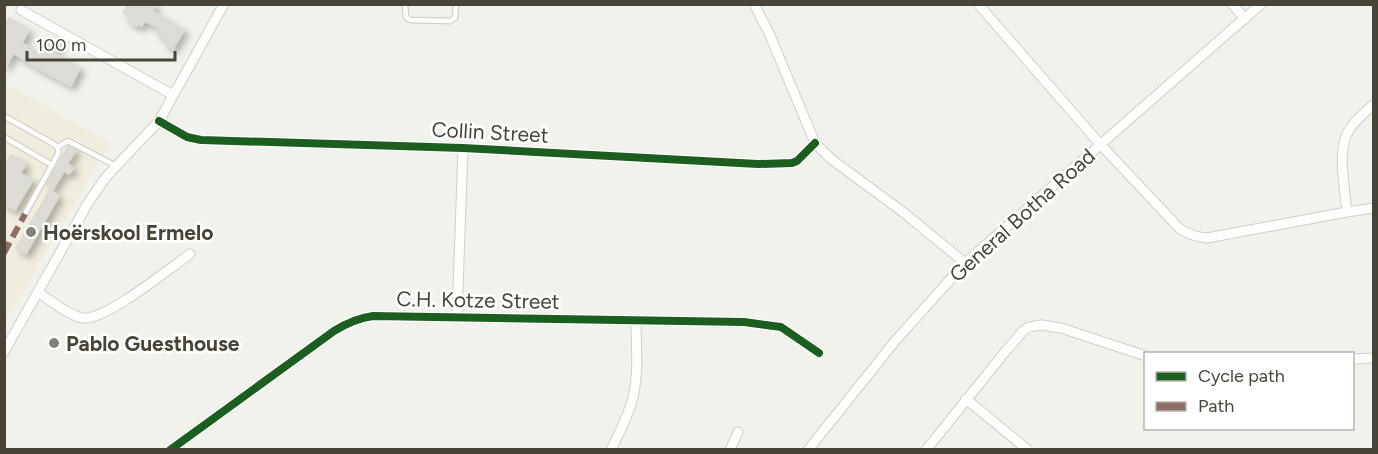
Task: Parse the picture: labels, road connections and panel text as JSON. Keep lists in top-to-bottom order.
{
  "streets": {
    "street": ["Collin Street", "General Botha Road", "C.H. Kotze Street"]
  },
  "places": ["Hoërskool Ermelo", "Pablo Guesthouse"],
  "legend": ["Cycle path", "Path"],
  "scale_bar": "100 m"
}
